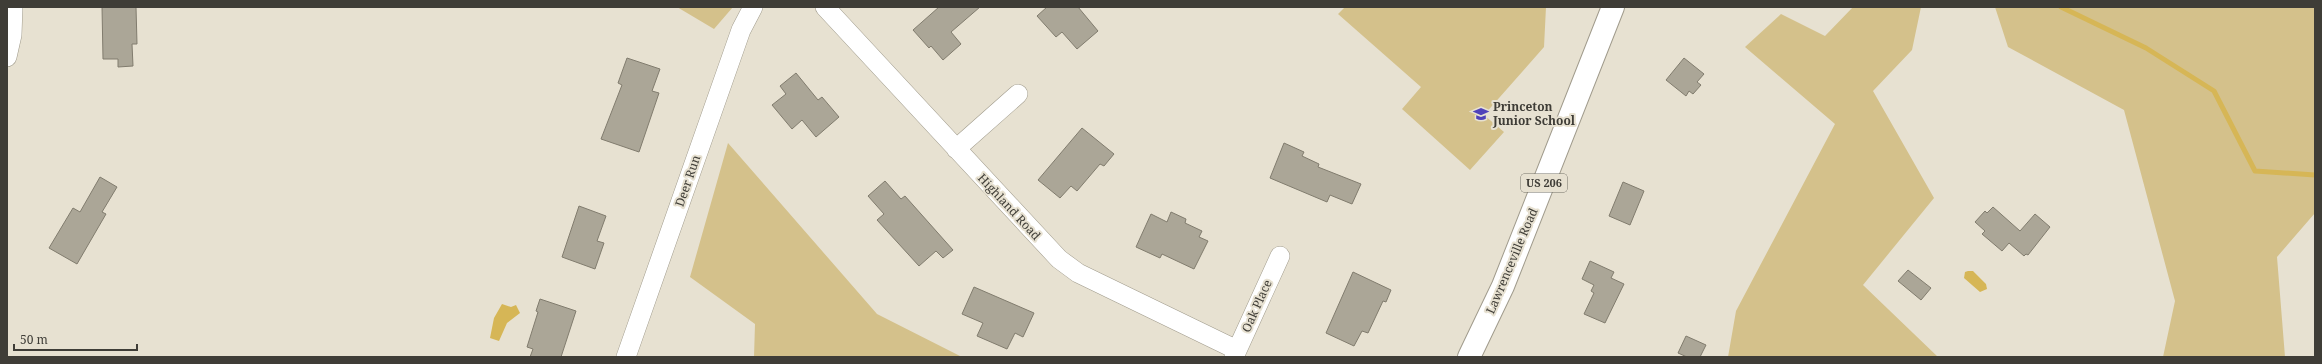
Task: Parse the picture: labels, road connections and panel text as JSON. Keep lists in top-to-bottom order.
{
  "streets": {
    "highway": ["US 206", "Lawrenceville Road"],
    "street": ["Deer Run", "Highland Road", "Oak Place"]
  },
  "crossings": [
    ["Highland Road", "Oak Place"]
  ],
  "places": {
    "school or university": ["Princeton Junior School"]
  },
  "scale_bar": "50 m"
}
